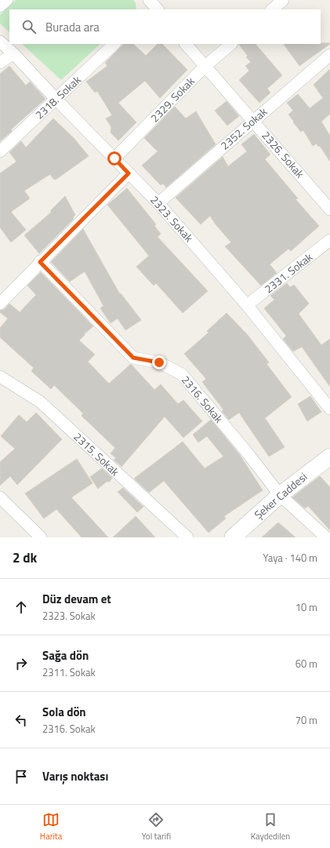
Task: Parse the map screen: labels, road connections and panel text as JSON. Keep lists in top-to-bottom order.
{
  "streets": {
    "street": [
      "2318. Sokak",
      "2329. Sokak",
      "2352. Sokak",
      "2326. Sokak",
      "2323. Sokak",
      "2331. Sokak",
      "2316. Sokak",
      "2315. Sokak",
      "Şeker Caddesi"
    ]
  },
  "crossings": [
    ["2318. Sokak", "2323. Sokak"],
    ["2329. Sokak", "2326. Sokak"],
    ["2329. Sokak", "2323. Sokak"],
    ["2352. Sokak", "2326. Sokak"],
    ["2352. Sokak", "2323. Sokak"],
    ["2323. Sokak", "2331. Sokak"],
    ["2316. Sokak", "Şeker Caddesi"]
  ],
  "page": {
    "search": "Burada ara",
    "heading": ["2 dk", "Yaya · 140 m"],
    "list": [
      ["Düz devam et", "2323. Sokak", "10 m"],
      ["Sağa dön", "2311. Sokak", "60 m"],
      ["Sola dön", "2316. Sokak", "70 m"],
      "Varış noktası"
    ],
    "nav": ["Harita", "Yol tarifi", "Kaydedilen"]
  }
}
